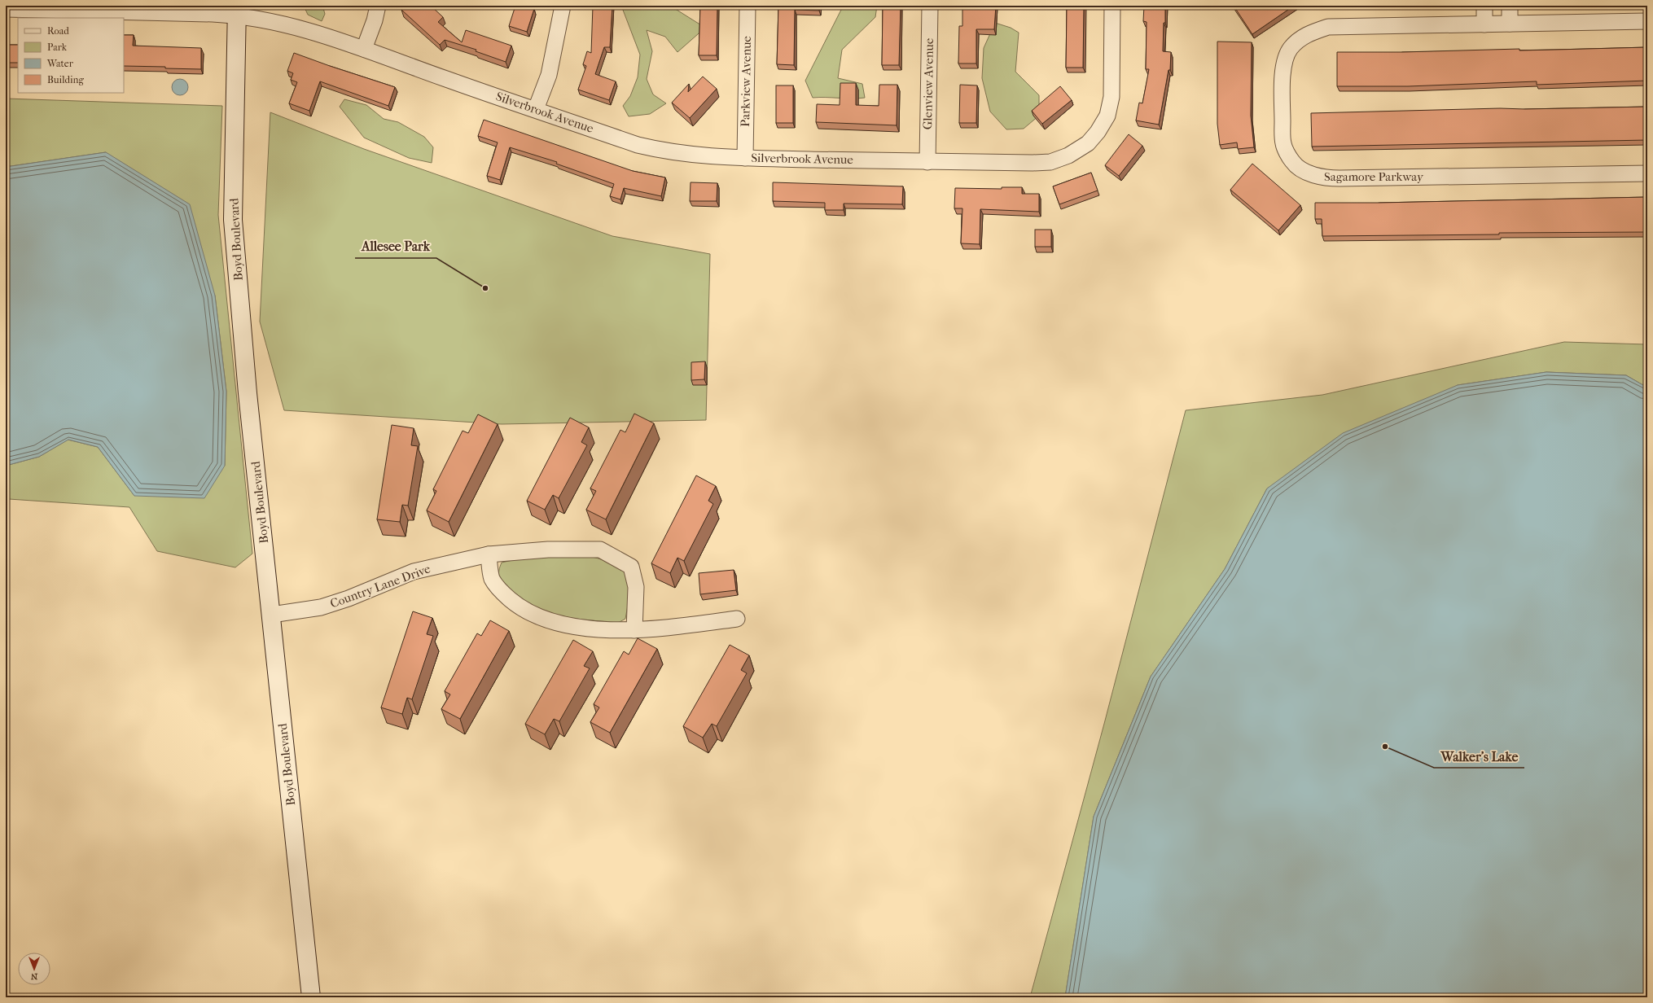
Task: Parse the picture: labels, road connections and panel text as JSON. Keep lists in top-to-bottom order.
{
  "streets": {
    "street": [
      "Parkview Avenue",
      "Glenview Avenue",
      "Silverbrook Avenue",
      "Sagamore Parkway",
      "Boyd Boulevard",
      "Country Lane Drive"
    ]
  },
  "crossings": [
    ["Parkview Avenue", "Silverbrook Avenue"],
    ["Glenview Avenue", "Silverbrook Avenue"],
    ["Silverbrook Avenue", "Boyd Boulevard"],
    ["Boyd Boulevard", "Country Lane Drive"]
  ],
  "places": ["Allesee Park", "Walker's Lake"],
  "legend": [
    "Road",
    "Park",
    "Water",
    "Building"
  ],
  "north": "bottom"
}
